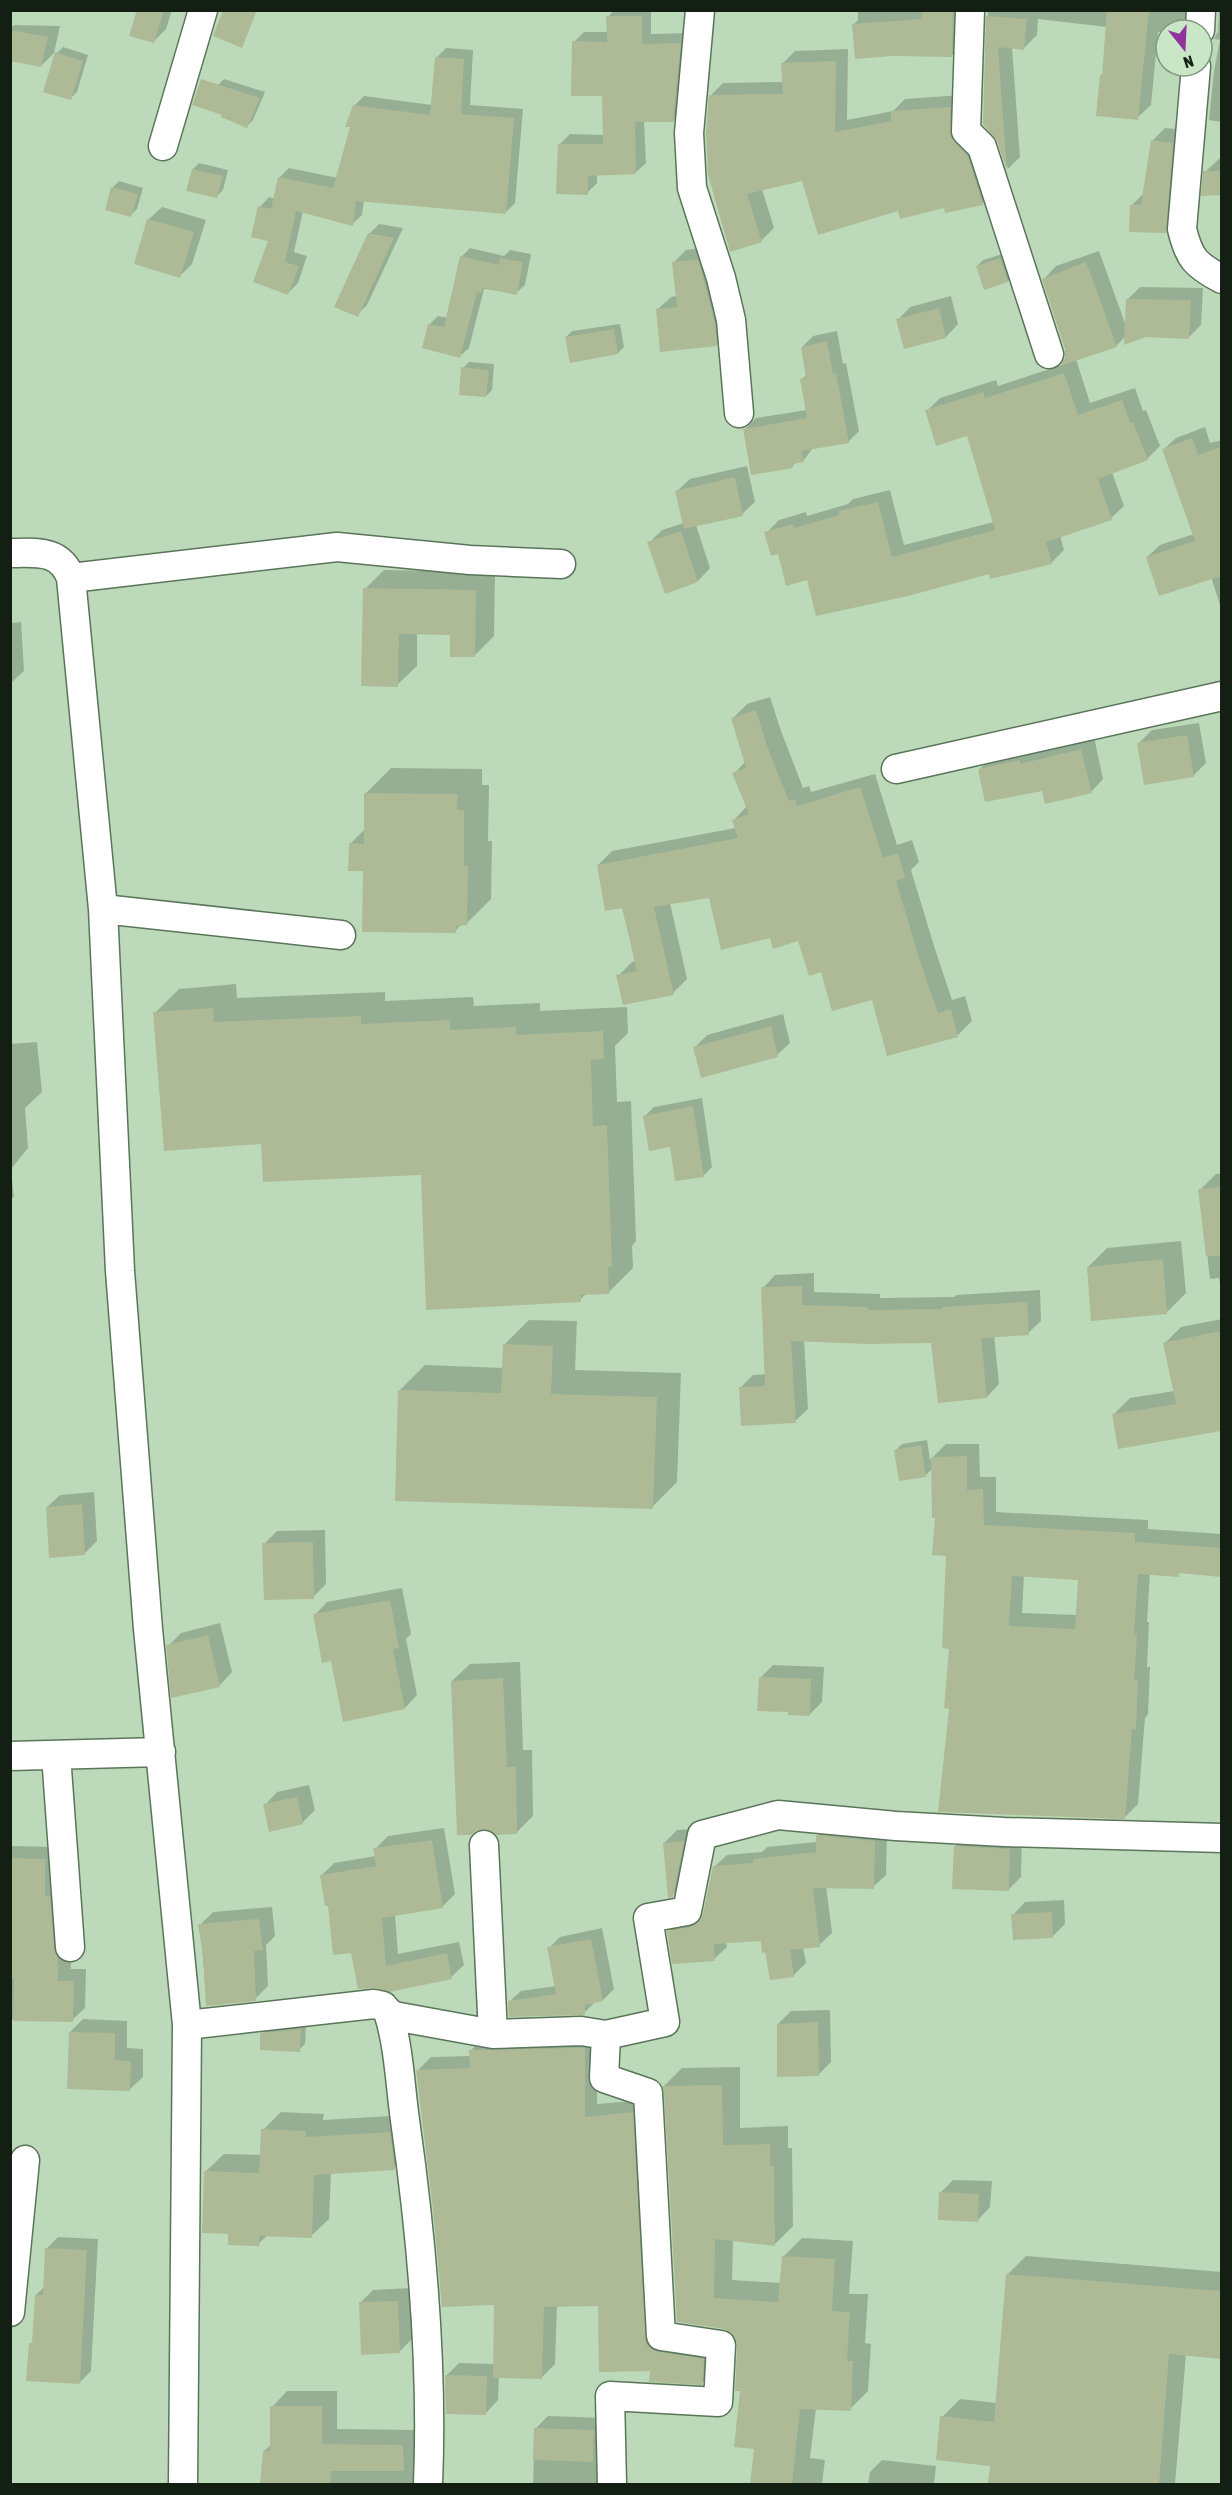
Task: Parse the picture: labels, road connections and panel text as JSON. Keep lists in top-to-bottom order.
{
  "north": "bottom"
}
